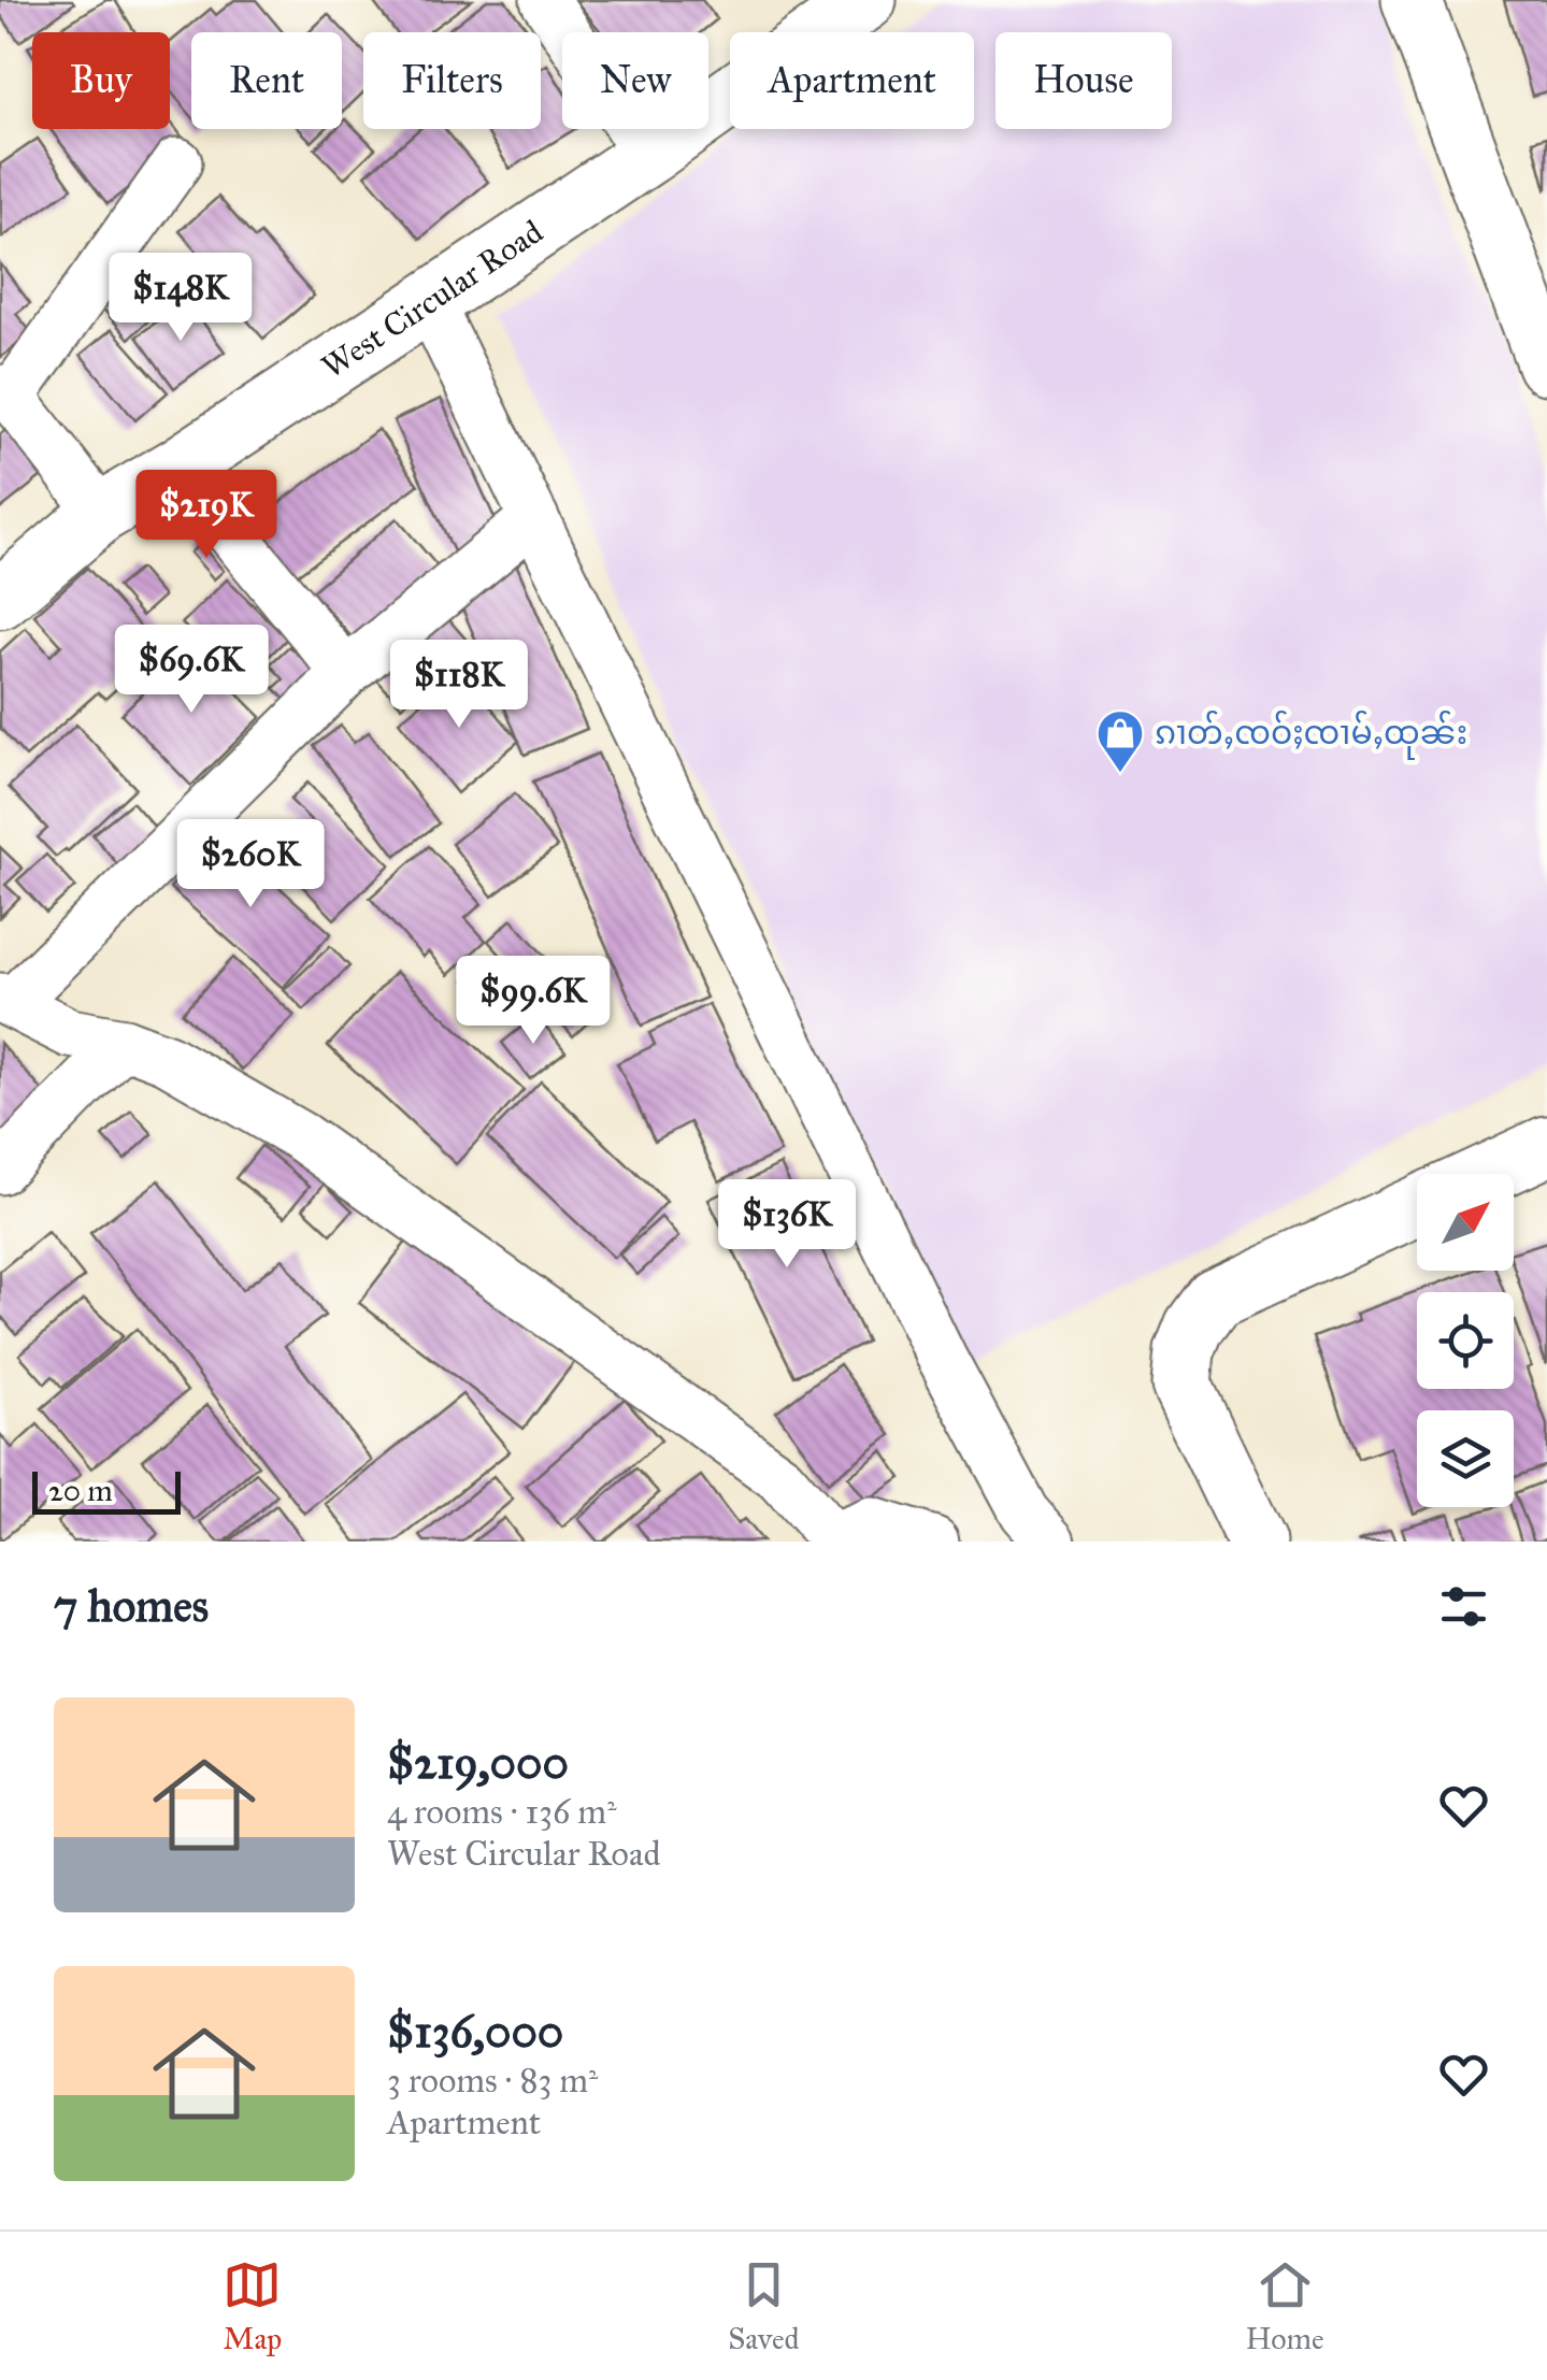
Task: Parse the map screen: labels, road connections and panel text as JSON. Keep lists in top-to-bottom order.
{
  "streets": {
    "street": ["West Circular Road"]
  },
  "places": {
    "shop": ["ၵၢတ်ႇၸဝ်ႈၸၢမ်ႇထုၼ်း"]
  },
  "scale_bar": "20 m",
  "north": "top right",
  "page": {
    "chip": [
      "Buy",
      "Rent",
      "Filters",
      "New",
      "Apartment",
      "House"
    ],
    "price": [
      "$148K",
      "$219K",
      "$69.6K",
      "$118K",
      "$260K",
      "$99.6K",
      "$136K"
    ],
    "scale": "20 m",
    "heading": "7 homes",
    "list": [
      {
        "name": "$219,000",
        "note": "4 rooms · 136 m² · West Circular Road"
      },
      {
        "name": "$136,000",
        "note": "3 rooms · 83 m² · Apartment"
      }
    ],
    "tabs": ["Map", "Saved", "Home"]
  }
}
